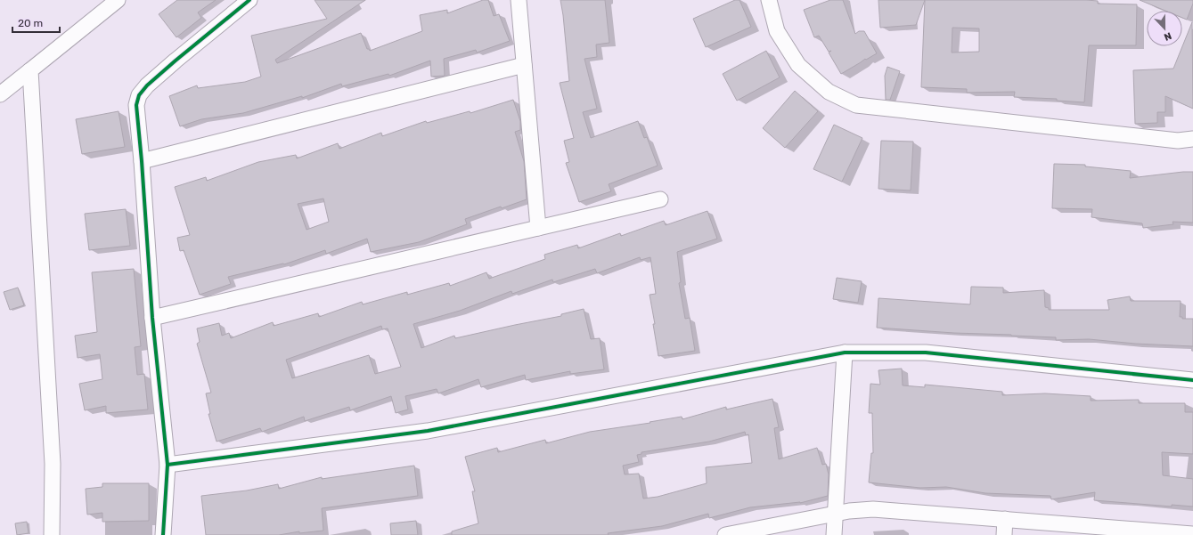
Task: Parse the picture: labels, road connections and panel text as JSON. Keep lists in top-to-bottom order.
{
  "scale_bar": "20 m",
  "north": "bottom"
}
